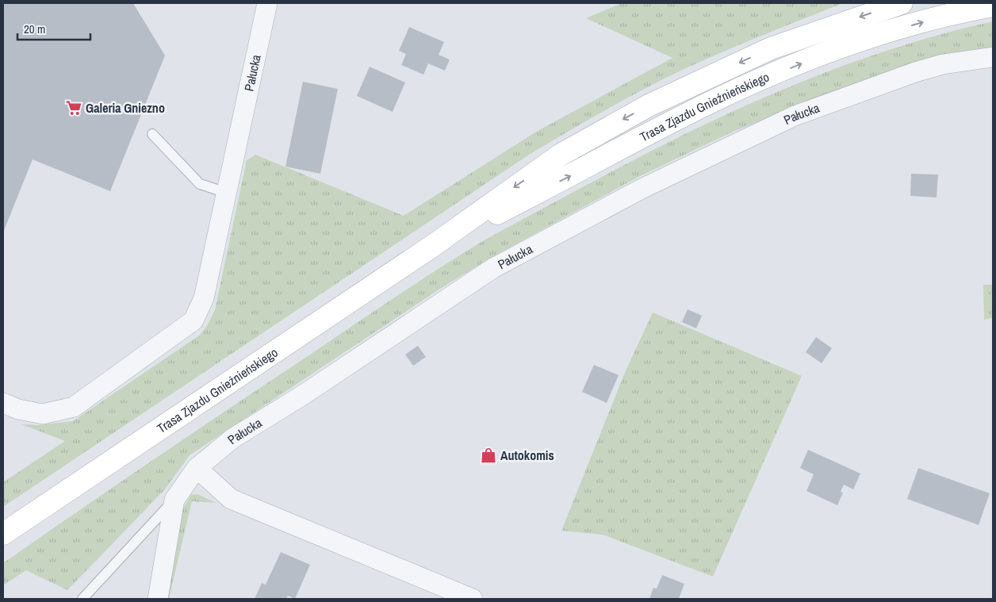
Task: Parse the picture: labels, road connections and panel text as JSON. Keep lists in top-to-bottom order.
{
  "streets": {
    "main road": ["Trasa Zjazdu Gnieźnieńskiego"],
    "street": ["Pałucka"]
  },
  "places": {
    "supermarket": ["Galeria Gniezno"],
    "shop": ["Autokomis"]
  },
  "scale_bar": "20 m"
}
